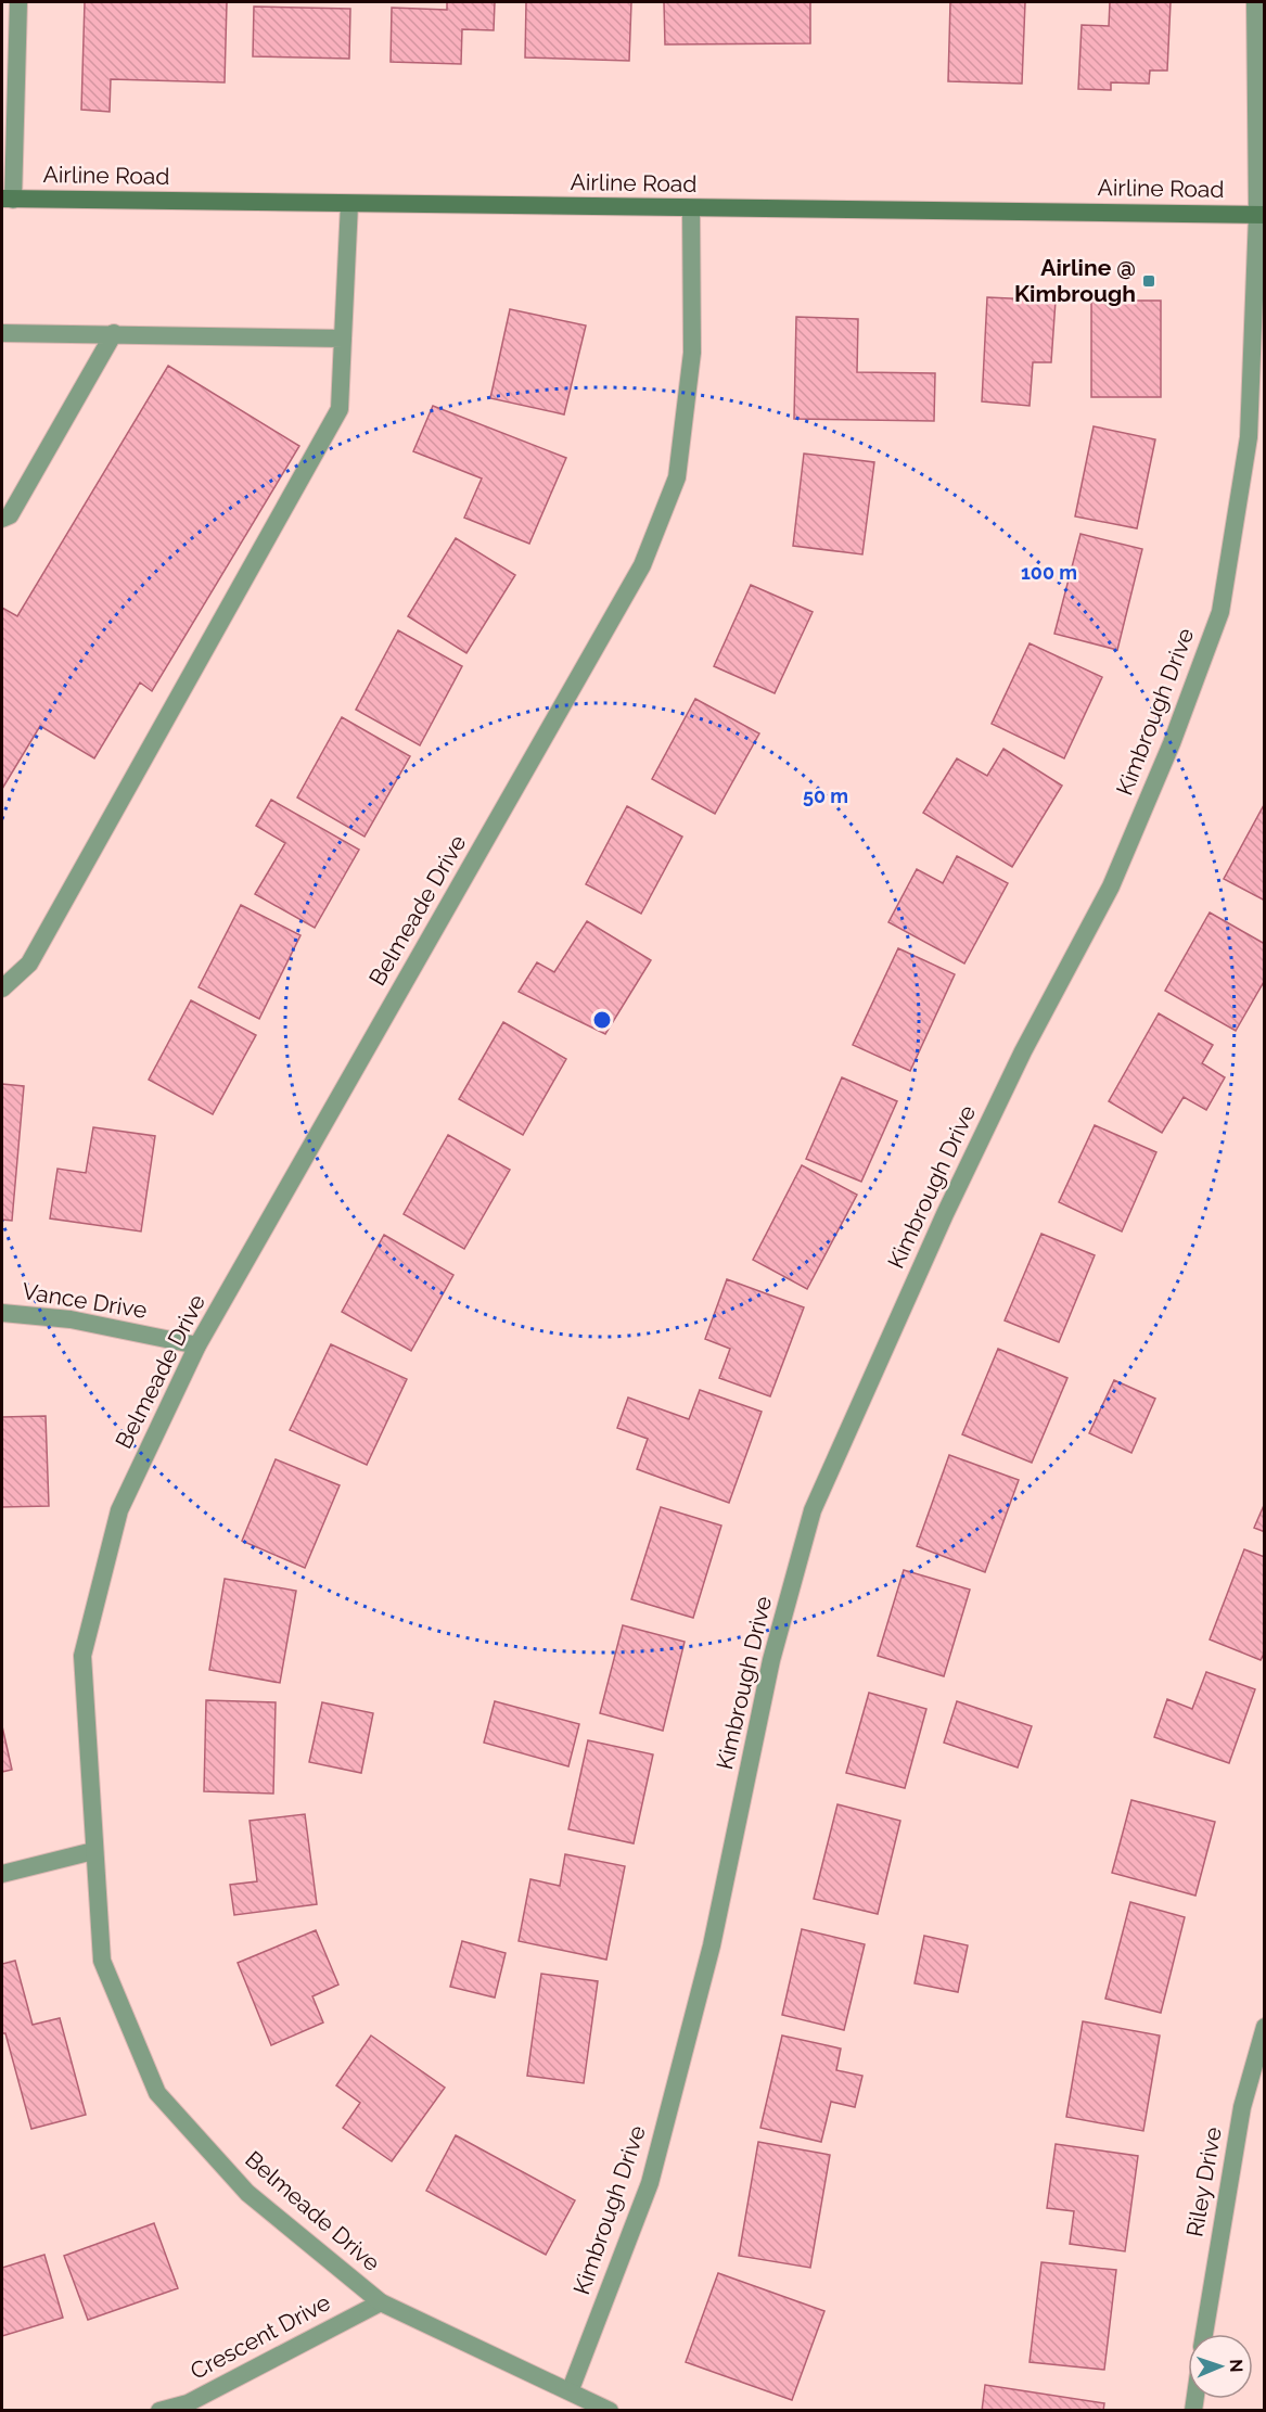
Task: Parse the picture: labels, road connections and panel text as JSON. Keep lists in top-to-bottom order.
{
  "streets": {
    "main road": ["Airline Road"],
    "street": [
      "Kimbrough Drive",
      "Belmeade Drive",
      "Vance Drive",
      "Riley Drive",
      "Crescent Drive"
    ]
  },
  "crossings": [
    ["Airline Road", "Kimbrough Drive"],
    ["Airline Road", "Belmeade Drive"],
    ["Kimbrough Drive", "Belmeade Drive"],
    ["Belmeade Drive", "Vance Drive"],
    ["Belmeade Drive", "Crescent Drive"]
  ],
  "places": {
    "transit": ["Airline @ Kimbrough"]
  },
  "north": "right",
  "rings": ["100 m", "50 m"]
}
